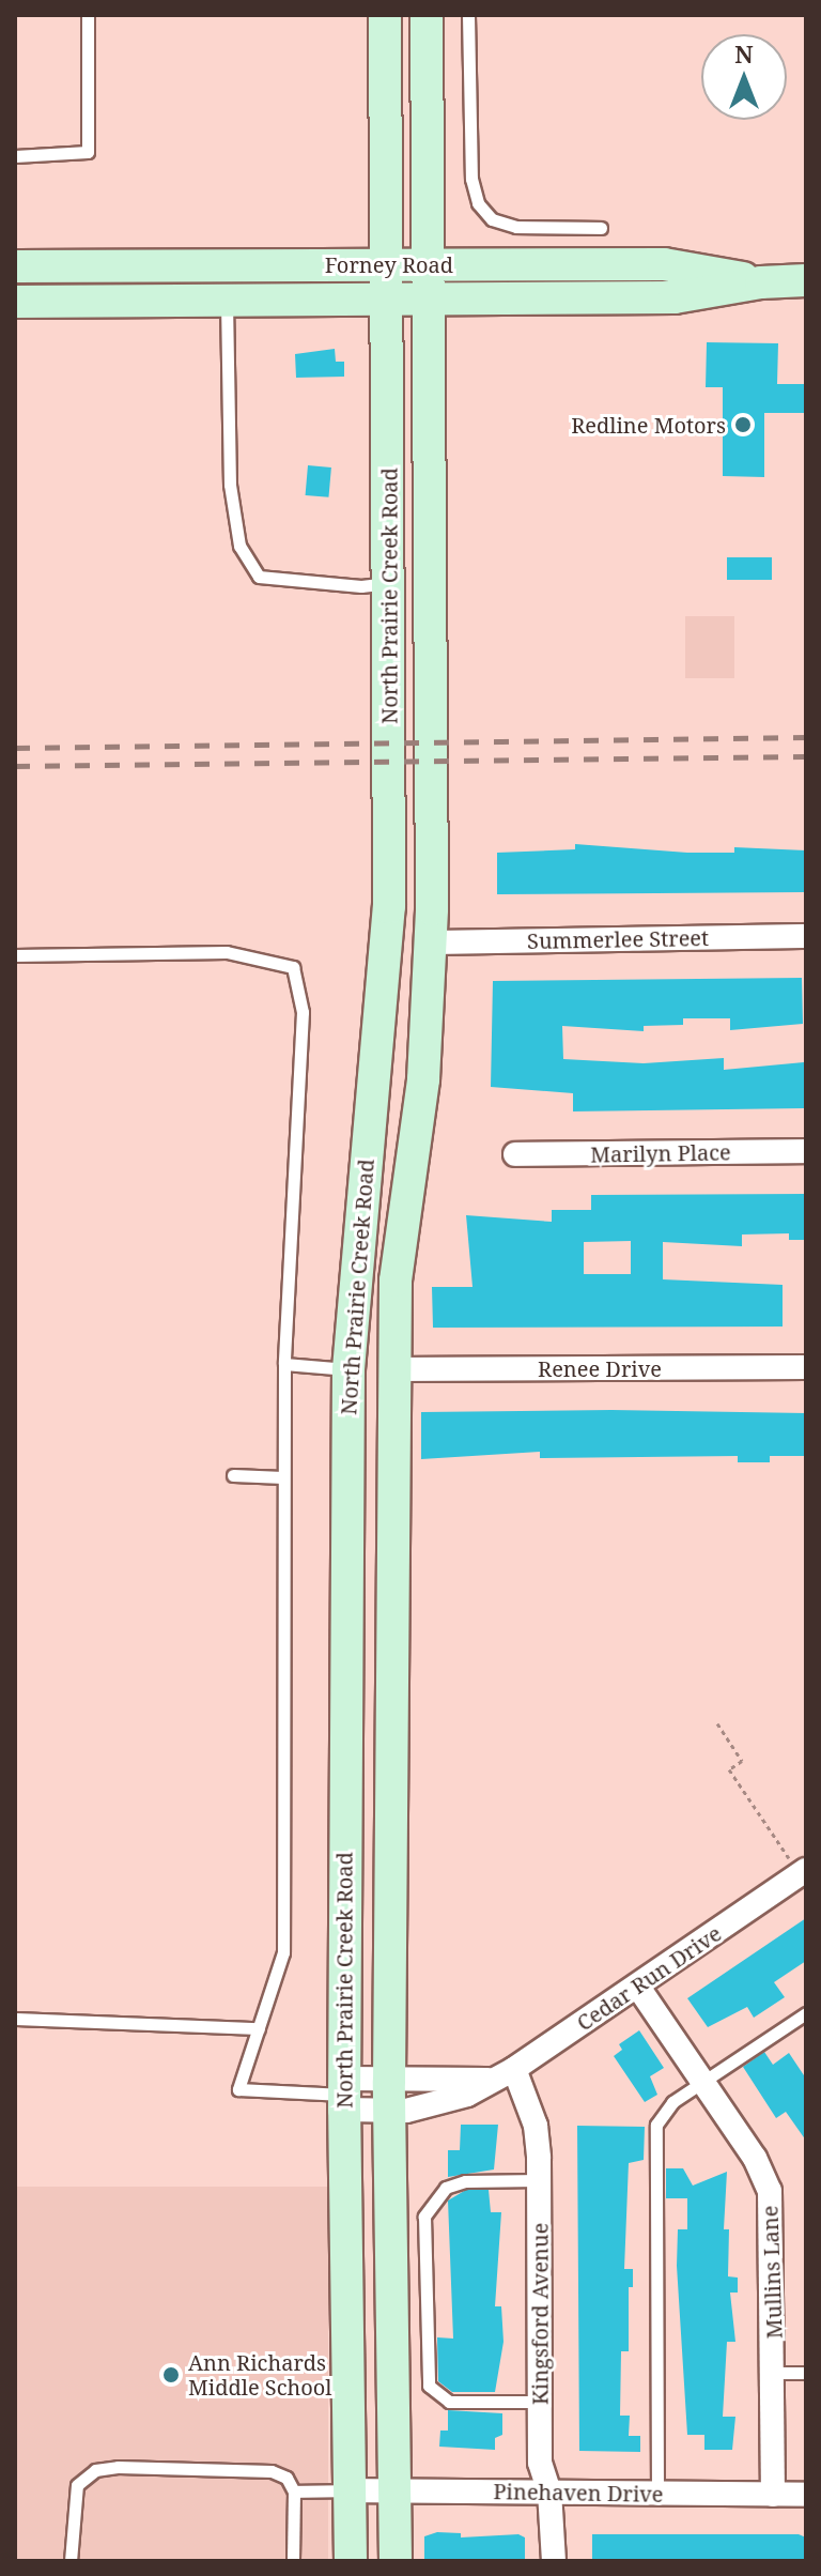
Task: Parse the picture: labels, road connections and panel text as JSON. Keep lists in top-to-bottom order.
{
  "streets": {
    "main road": ["Forney Road", "North Prairie Creek Road"],
    "street": [
      "Summerlee Street",
      "Marilyn Place",
      "Renee Drive",
      "Cedar Run Drive",
      "Mullins Lane",
      "Kingsford Avenue",
      "Pinehaven Drive"
    ]
  },
  "crossings": [
    ["Forney Road", "North Prairie Creek Road"],
    ["North Prairie Creek Road", "Summerlee Street"],
    ["North Prairie Creek Road", "Renee Drive"],
    ["North Prairie Creek Road", "Cedar Run Drive"],
    ["North Prairie Creek Road", "Pinehaven Drive"],
    ["Cedar Run Drive", "Mullins Lane"],
    ["Cedar Run Drive", "Kingsford Avenue"],
    ["Mullins Lane", "Pinehaven Drive"],
    ["Kingsford Avenue", "Pinehaven Drive"]
  ],
  "places": ["Redline Motors", "Ann Richards Middle School"],
  "north": "top"
}
